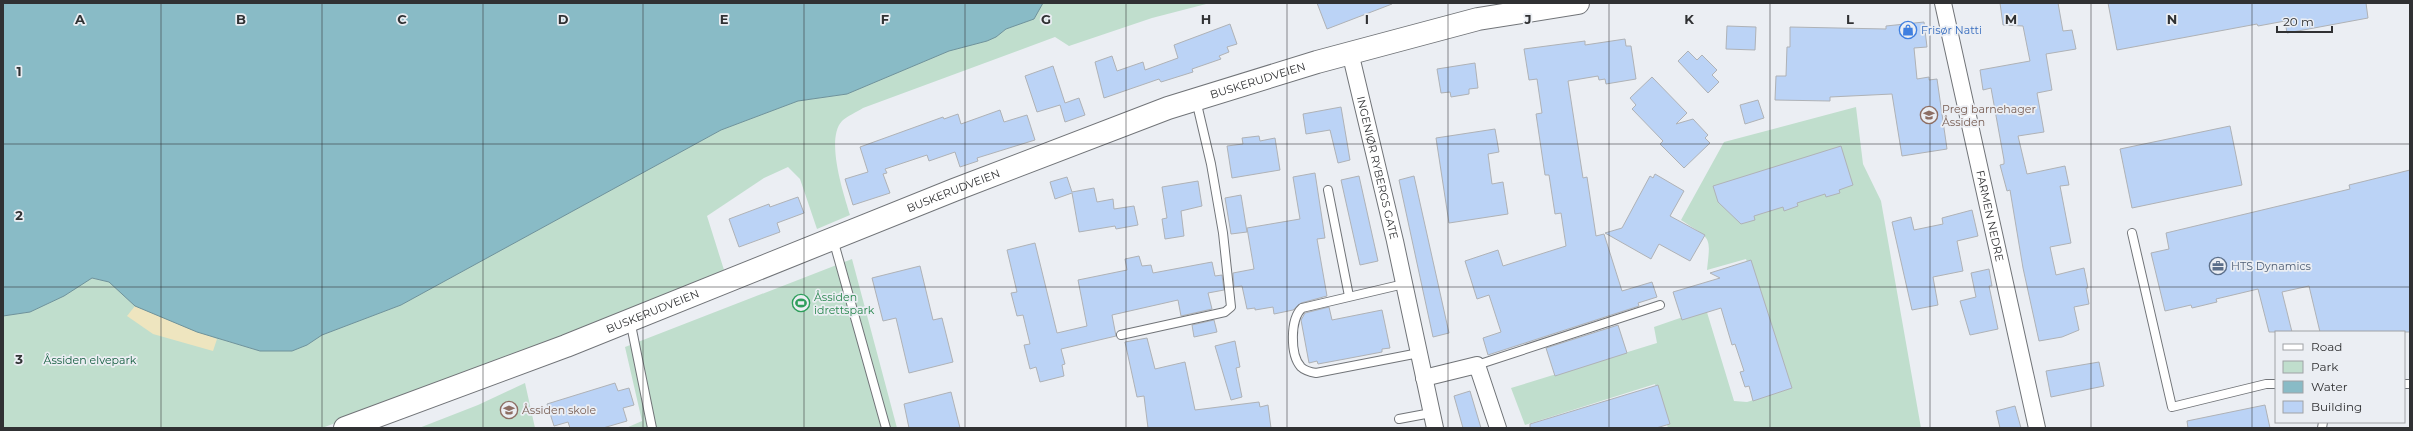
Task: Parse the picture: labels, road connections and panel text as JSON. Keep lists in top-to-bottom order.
{
  "streets": {
    "main road": ["BUSKERUDVEIEN"],
    "street": ["INGENIØR RYBERGS GATE", "FARMEN NEDRE"]
  },
  "crossings": [
    ["BUSKERUDVEIEN", "INGENIØR RYBERGS GATE"]
  ],
  "parks": ["Åssiden elvepark"],
  "places": {
    "shop": ["Frisør Natti"],
    "school or university": ["Preg barnehager Åssiden", "Åssiden skole"],
    "office": ["HTS Dynamics"],
    "sports": ["Åssiden idrettspark"]
  },
  "legend": [
    "Road",
    "Park",
    "Water",
    "Building"
  ],
  "scale_bar": "20 m",
  "grid": {
    "columns": [
      "A",
      "B",
      "C",
      "D",
      "E",
      "F",
      "G",
      "H",
      "I",
      "J",
      "K",
      "L",
      "M",
      "N"
    ],
    "rows": ["1", "2", "3"]
  }
}
